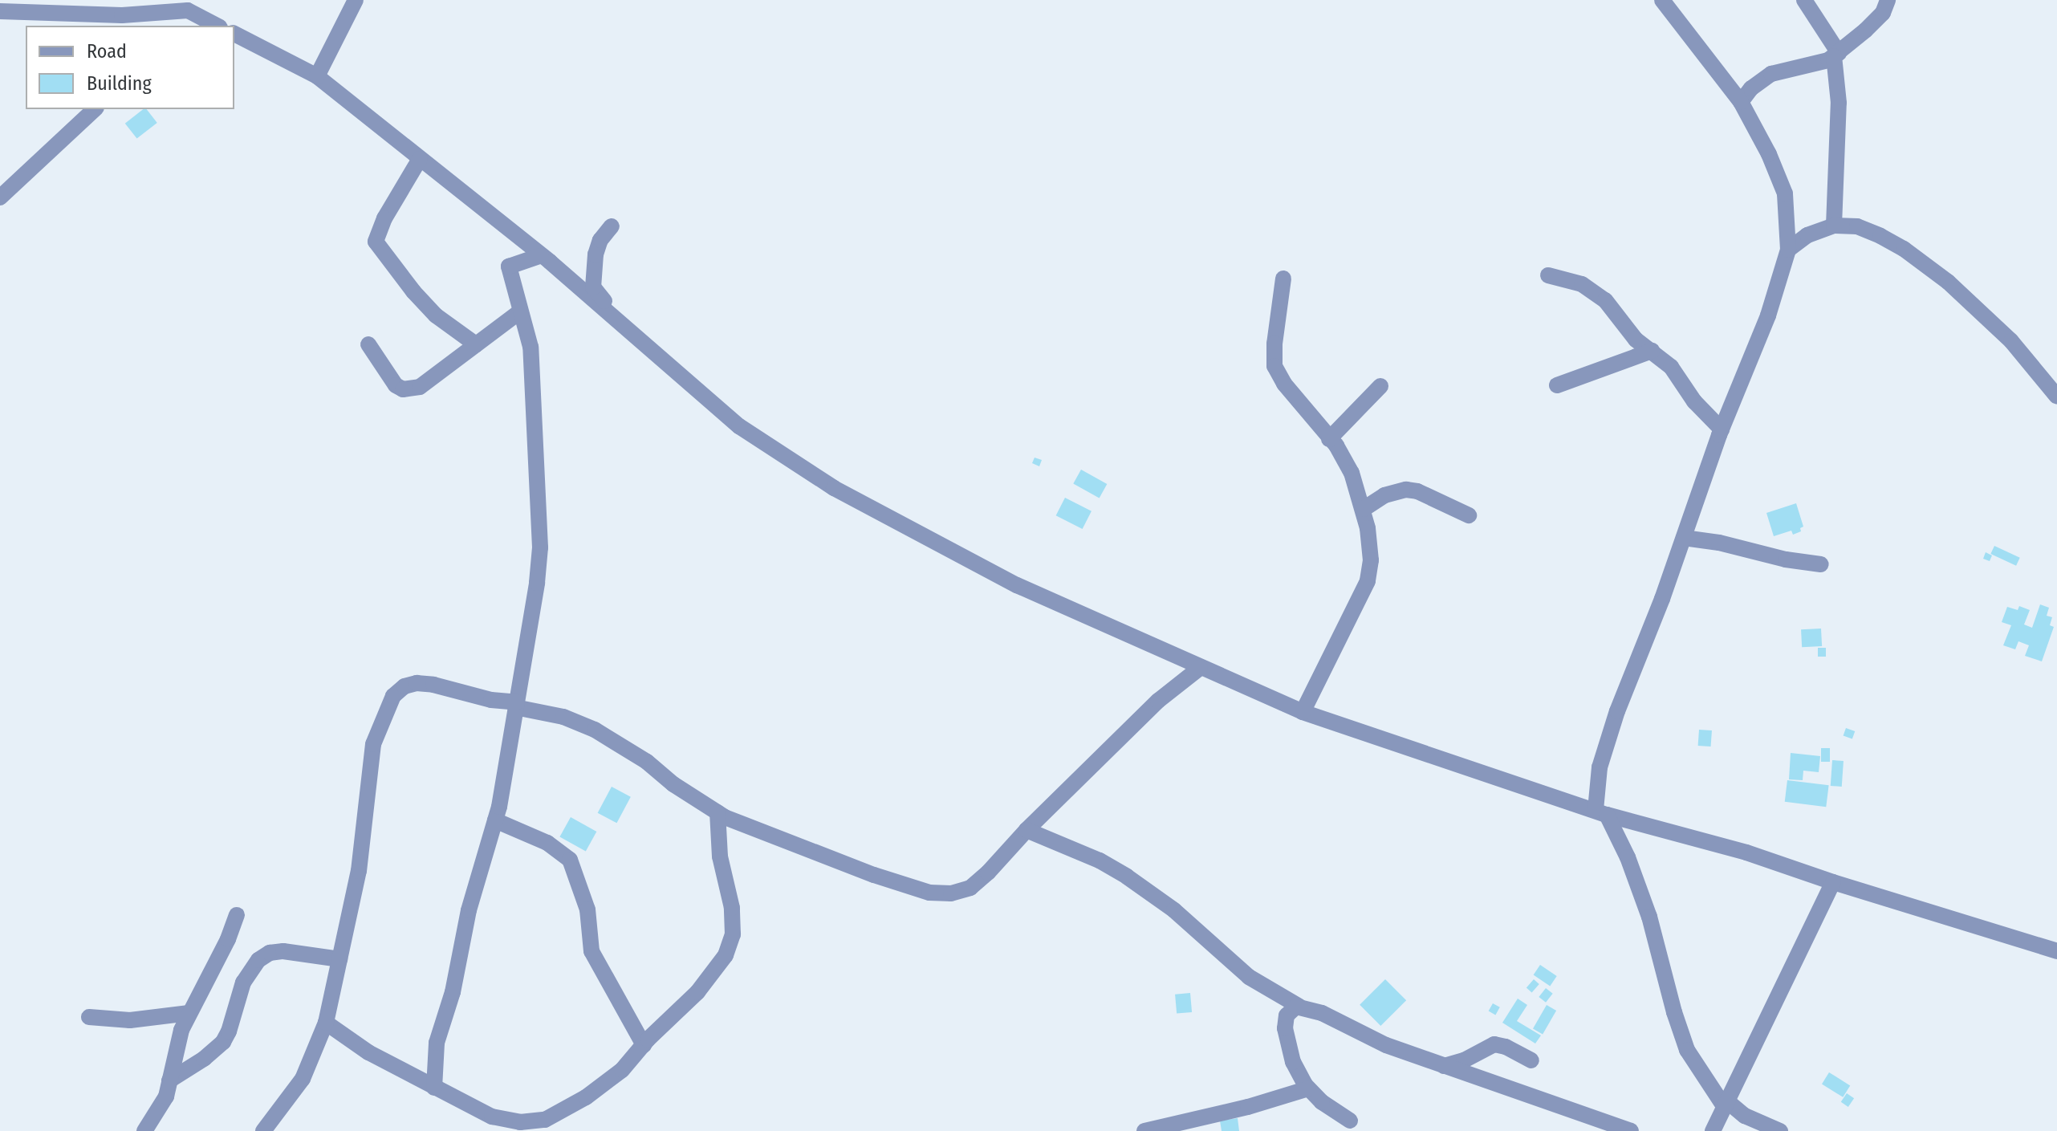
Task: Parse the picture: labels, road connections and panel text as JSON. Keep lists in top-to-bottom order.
{
  "legend": ["Road", "Building"]
}
